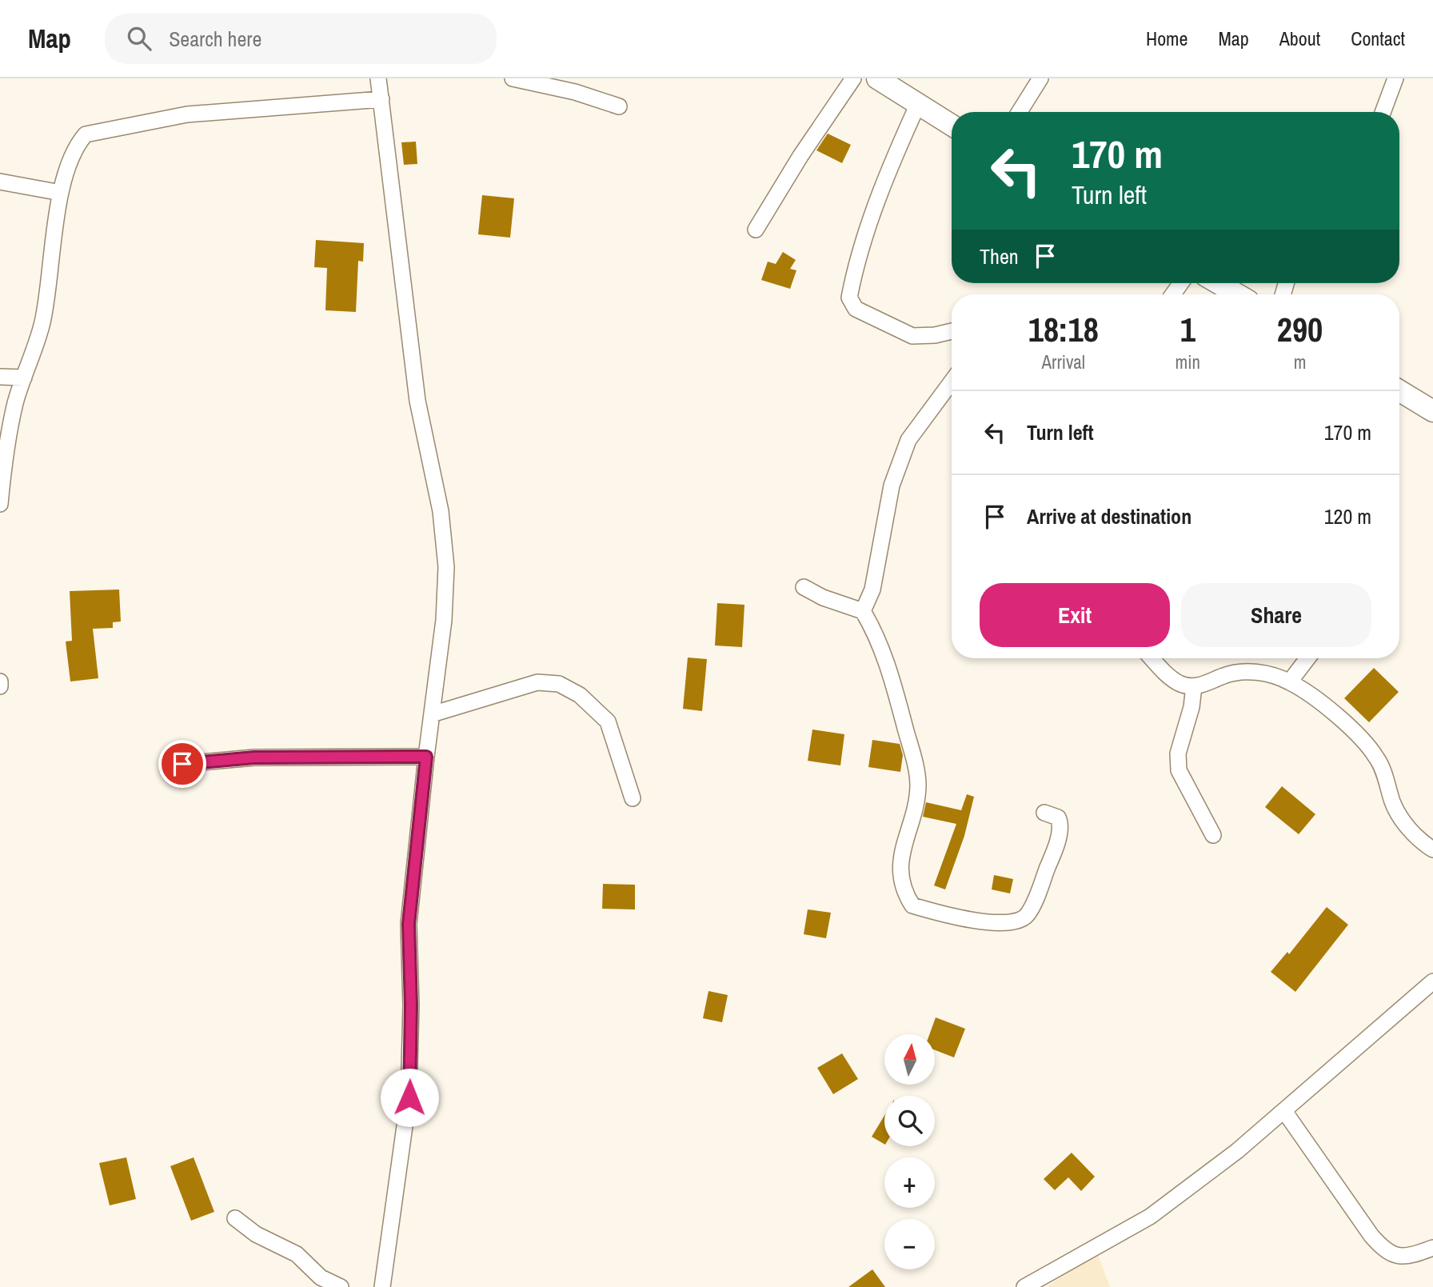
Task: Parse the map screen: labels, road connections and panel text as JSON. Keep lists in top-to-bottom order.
{
  "north": "top",
  "page": {
    "header": "Map",
    "search": "Search here",
    "nav": [
      "Home",
      "Map",
      "About",
      "Contact"
    ],
    "turn": ["170 m", "Turn left"],
    "then": "Then",
    "eta": [
      "18:18",
      "Arrival",
      "1",
      "min",
      "290",
      "m"
    ],
    "list": [
      {
        "name": "Turn left",
        "value": "170 m"
      },
      {
        "name": "Arrive at destination",
        "value": "120 m"
      }
    ],
    "buttons": ["Exit", "Share"],
    "map_buttons": ["+", "−"]
  }
}
